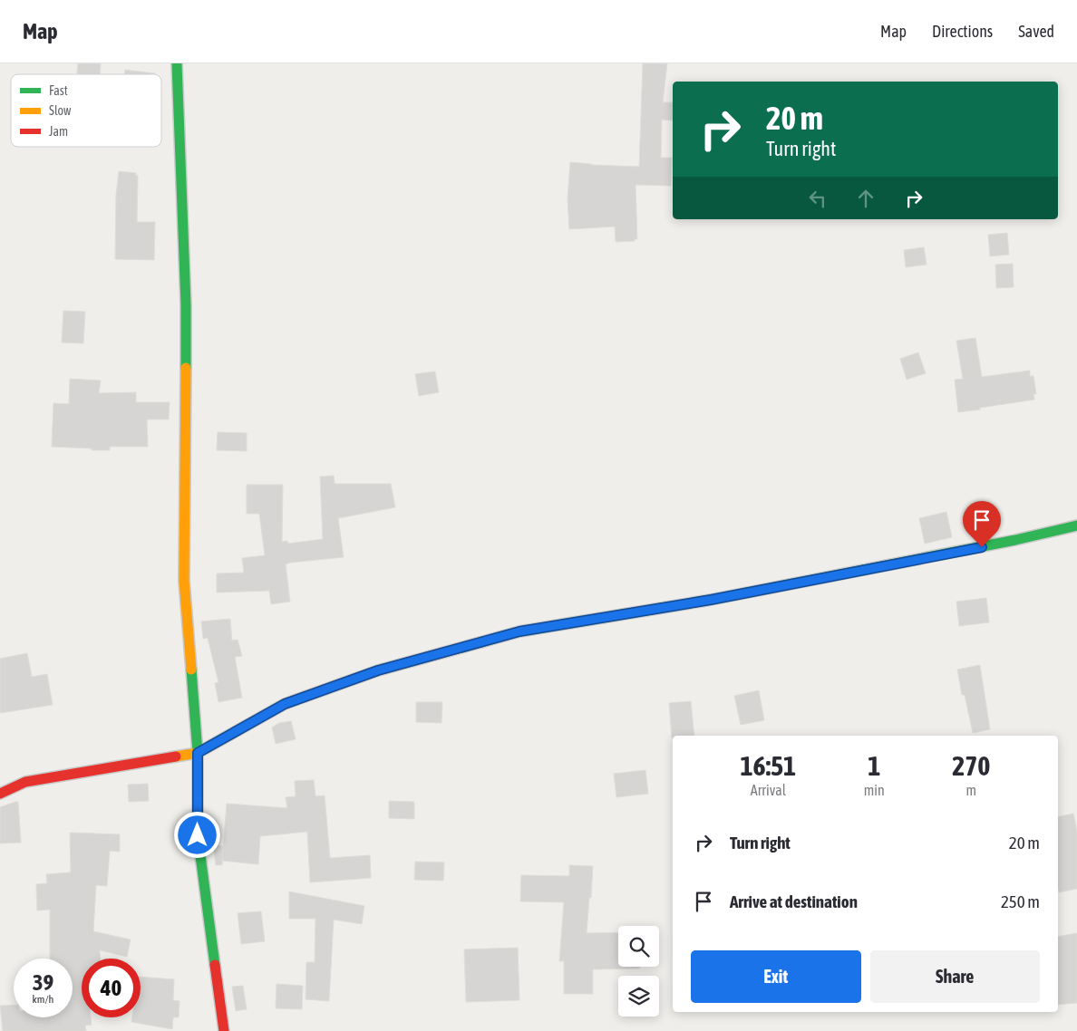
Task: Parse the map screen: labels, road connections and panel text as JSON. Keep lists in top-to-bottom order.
{
  "legend": ["Fast", "Slow", "Jam"],
  "page": {
    "header": "Map",
    "nav": ["Map", "Directions", "Saved"],
    "turn": ["20 m", "Turn right"],
    "eta": [
      "16:51",
      "Arrival",
      "1",
      "min",
      "270",
      "m"
    ],
    "list": [
      {
        "name": "Turn right",
        "value": "20 m"
      },
      {
        "name": "Arrive at destination",
        "value": "250 m"
      }
    ],
    "buttons": ["Exit", "Share"],
    "speed": "39 km/h",
    "limit": "40"
  }
}
